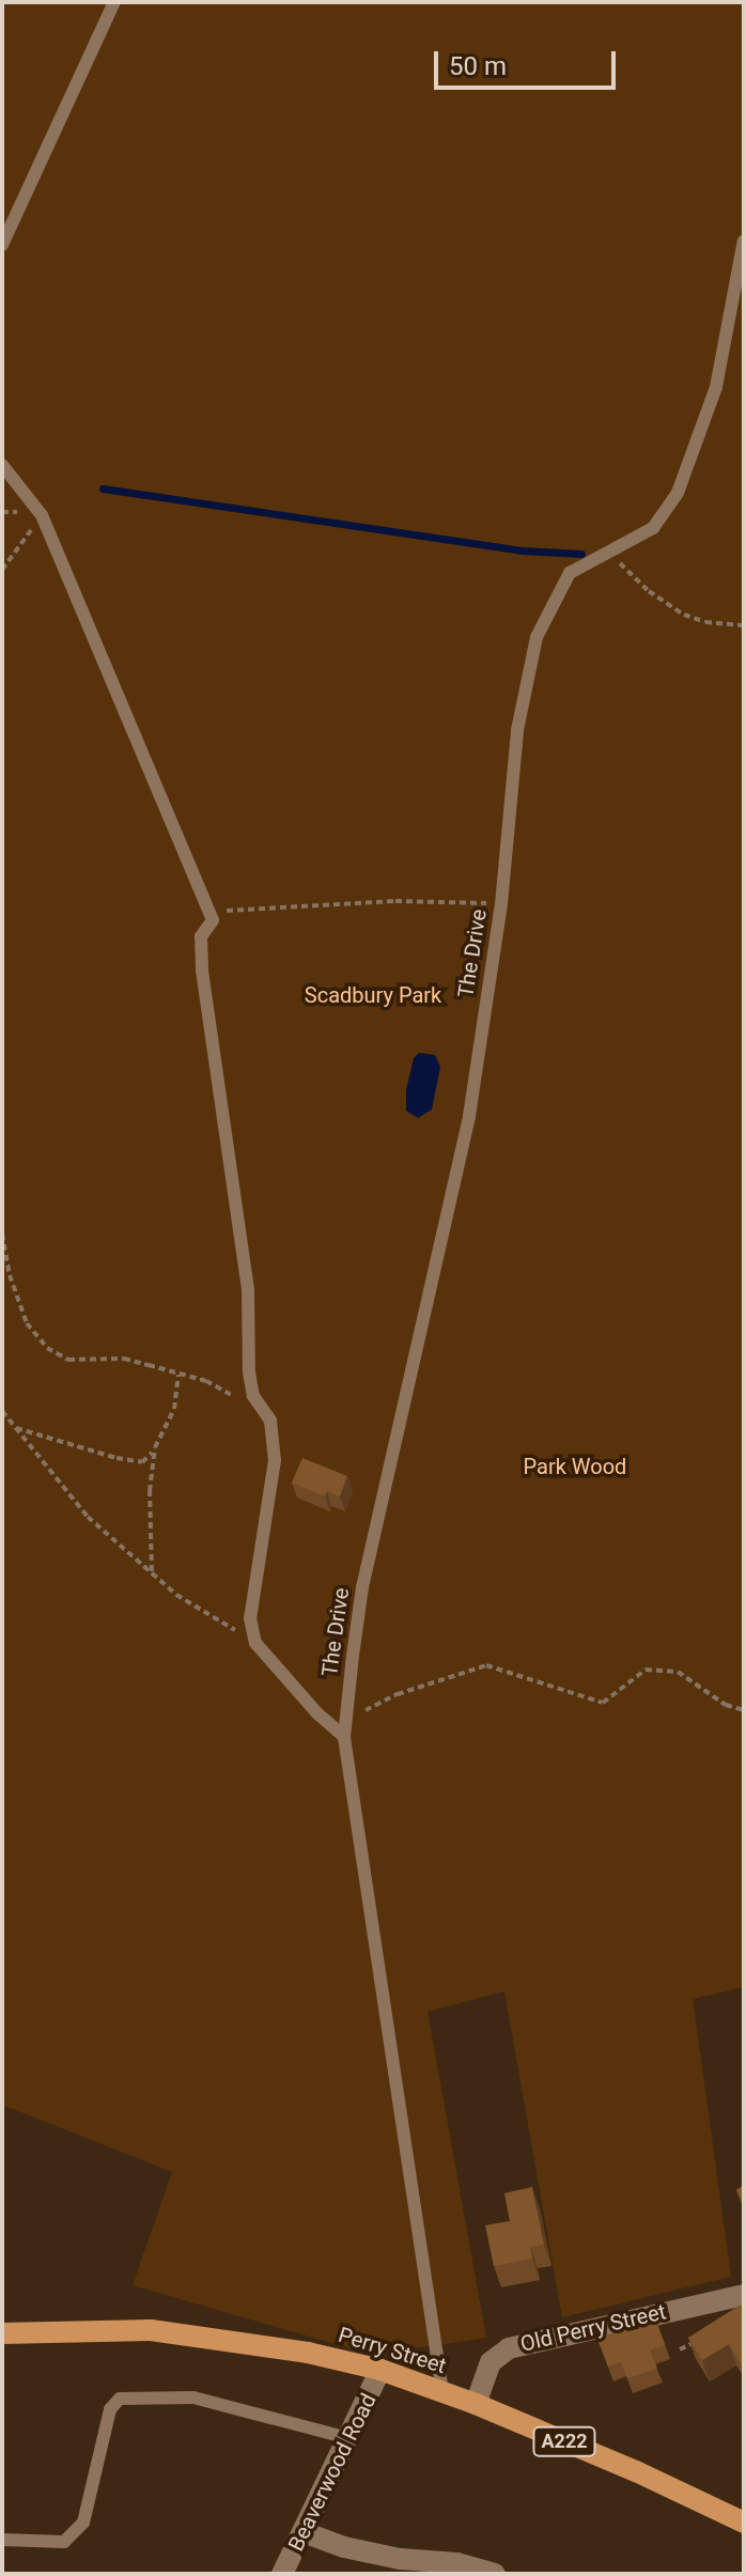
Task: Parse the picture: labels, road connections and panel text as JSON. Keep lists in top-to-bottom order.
{
  "streets": {
    "main road": ["Perry Street", "A222"],
    "street": ["Old Perry Street", "Beaverwood Road"],
    "lane": ["The Drive"]
  },
  "crossings": [
    ["The Drive", "Perry Street"],
    ["Old Perry Street", "Perry Street"],
    ["Perry Street", "Beaverwood Road"]
  ],
  "parks": ["Scadbury Park", "Park Wood"],
  "scale_bar": "50 m"
}
